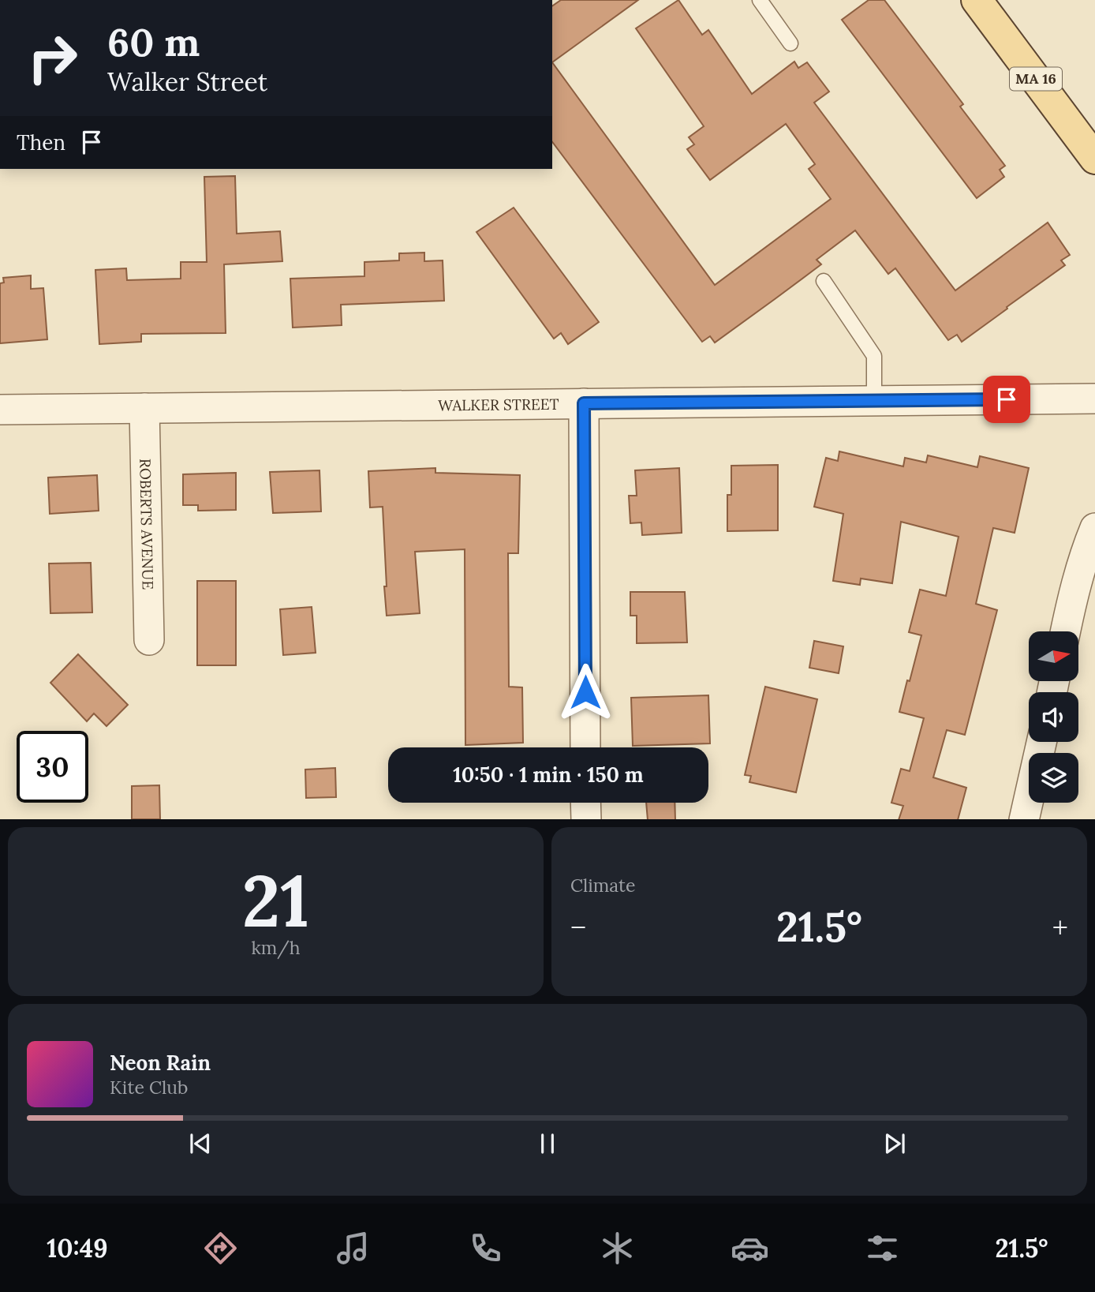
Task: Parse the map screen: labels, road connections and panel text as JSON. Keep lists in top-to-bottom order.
{
  "streets": {
    "main road": ["MA 16"],
    "street": ["WALKER STREET", "ROBERTS AVENUE"]
  },
  "crossings": [
    ["WALKER STREET", "ROBERTS AVENUE"]
  ],
  "north": "right",
  "page": {
    "turn": ["60 m", "Walker Street"],
    "then": "Then",
    "limit": "30",
    "trip": "10:50 · 1 min · 150 m",
    "tile": [
      ["21", "km/h"],
      "Climate"
    ],
    "heat": ["−", "21.5°", "+"],
    "song": ["Neon Rain", "Kite Club"],
    "tabs": ["10:49", "21.5°"]
  }
}
